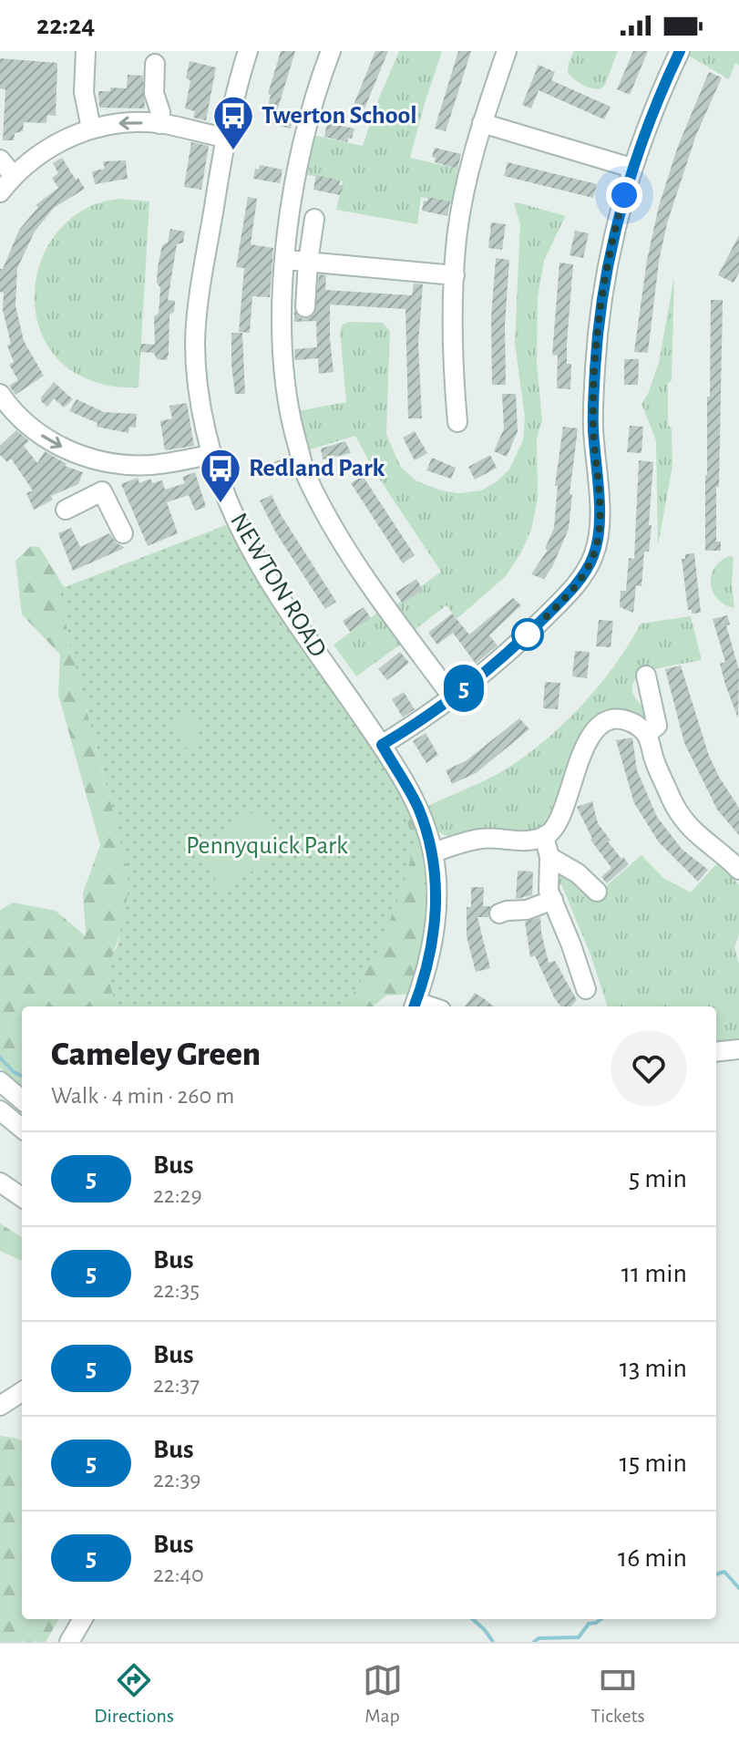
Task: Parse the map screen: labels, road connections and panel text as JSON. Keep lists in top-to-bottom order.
{
  "streets": {
    "street": ["NEWTON ROAD"]
  },
  "parks": ["Pennyquick Park"],
  "places": {
    "bus stop": ["Twerton School", "Redland Park"]
  },
  "lines": ["bus line 5"],
  "page": {
    "status": "22:24",
    "on_map": "5",
    "heading": ["Cameley Green", "Walk · 4 min · 260 m"],
    "list": [
      {
        "mark": "5",
        "name": "Bus",
        "note": "22:29",
        "value": "5 min"
      },
      {
        "mark": "5",
        "name": "Bus",
        "note": "22:35",
        "value": "11 min"
      },
      {
        "mark": "5",
        "name": "Bus",
        "note": "22:37",
        "value": "13 min"
      },
      {
        "mark": "5",
        "name": "Bus",
        "note": "22:39",
        "value": "15 min"
      },
      {
        "mark": "5",
        "name": "Bus",
        "note": "22:40",
        "value": "16 min"
      }
    ],
    "tabs": ["Directions", "Map", "Tickets"]
  }
}
